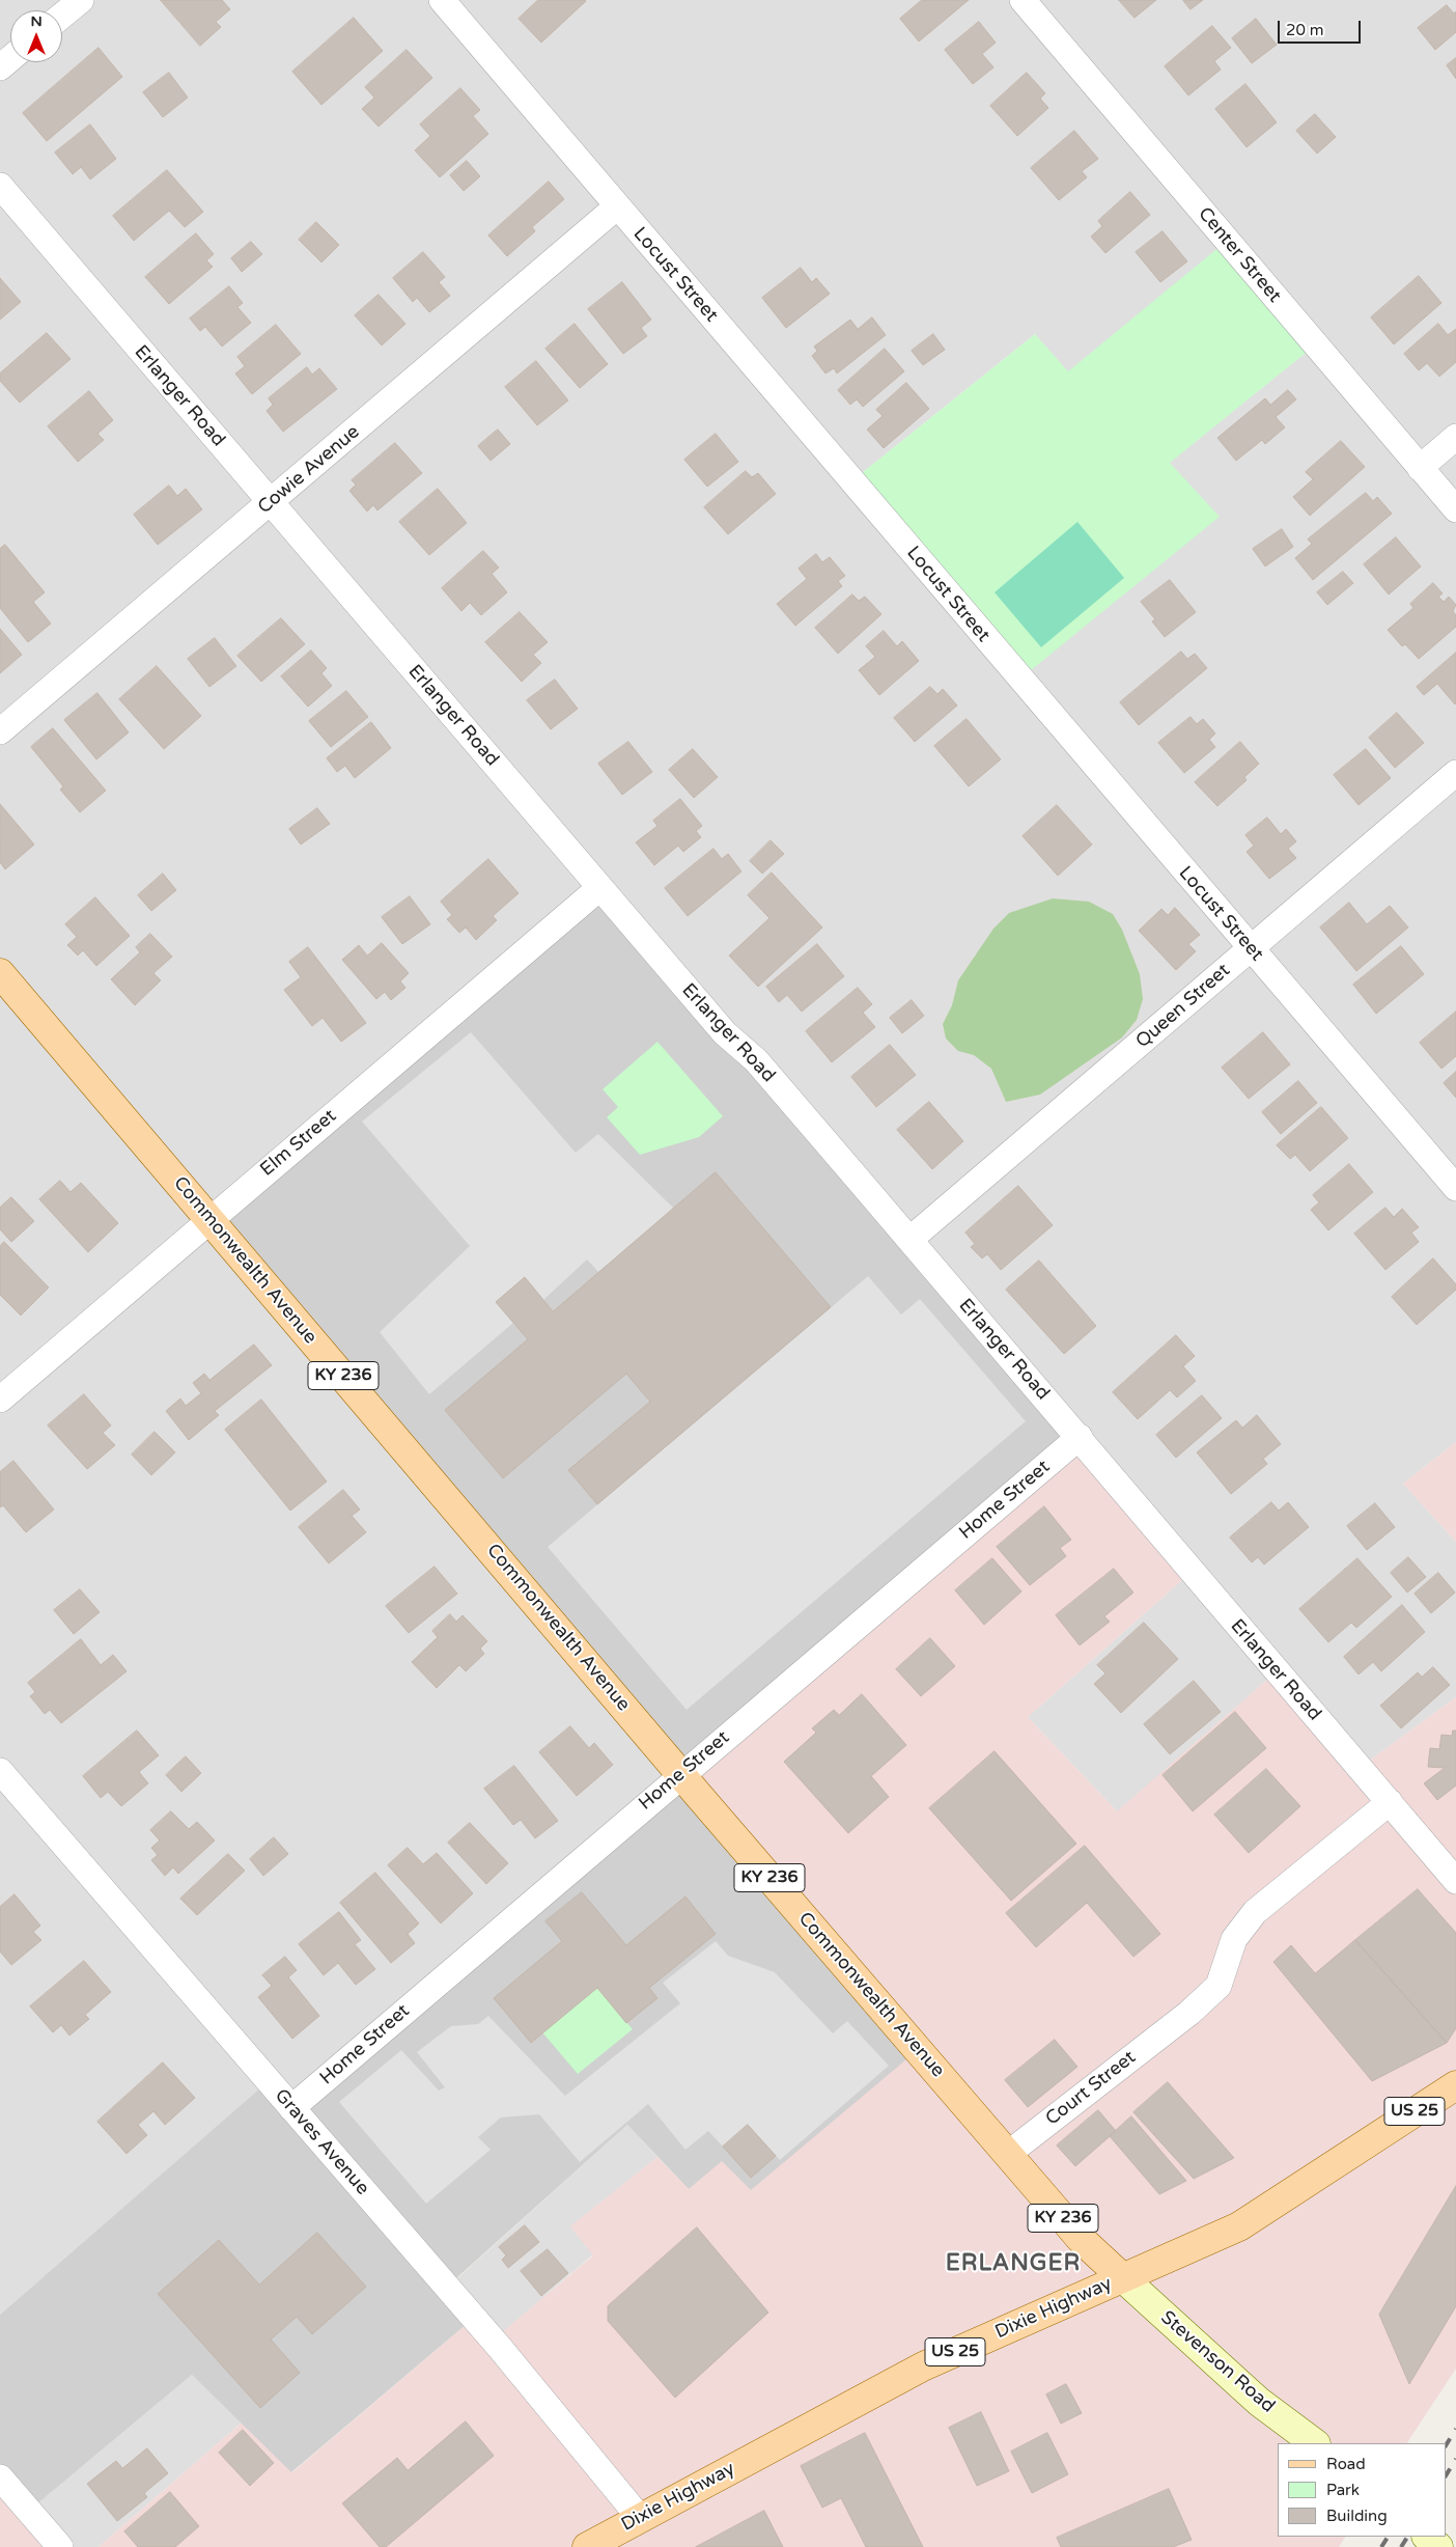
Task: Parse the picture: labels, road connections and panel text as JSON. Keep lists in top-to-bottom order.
{
  "streets": {
    "main road": [
      "Commonwealth Avenue",
      "KY 236",
      "US 25",
      "Dixie Highway",
      "Stevenson Road"
    ],
    "street": [
      "Center Street",
      "Locust Street",
      "Erlanger Road",
      "Cowie Avenue",
      "Queen Street",
      "Elm Street",
      "Home Street",
      "Court Street",
      "Graves Avenue"
    ]
  },
  "crossings": [
    ["Locust Street", "Cowie Avenue"],
    ["Locust Street", "Queen Street"],
    ["Erlanger Road", "Cowie Avenue"],
    ["Erlanger Road", "Queen Street"],
    ["Erlanger Road", "Elm Street"],
    ["Erlanger Road", "Home Street"],
    ["Erlanger Road", "Court Street"],
    ["Elm Street", "Commonwealth Avenue"],
    ["Commonwealth Avenue", "Home Street"],
    ["Commonwealth Avenue", "Court Street"],
    ["Commonwealth Avenue", "Dixie Highway"],
    ["Commonwealth Avenue", "Stevenson Road"],
    ["Home Street", "Graves Avenue"],
    ["Graves Avenue", "Dixie Highway"],
    ["Dixie Highway", "Stevenson Road"]
  ],
  "districts": ["ERLANGER"],
  "legend": ["Road", "Park", "Building"],
  "scale_bar": "20 m",
  "north": "top"
}
